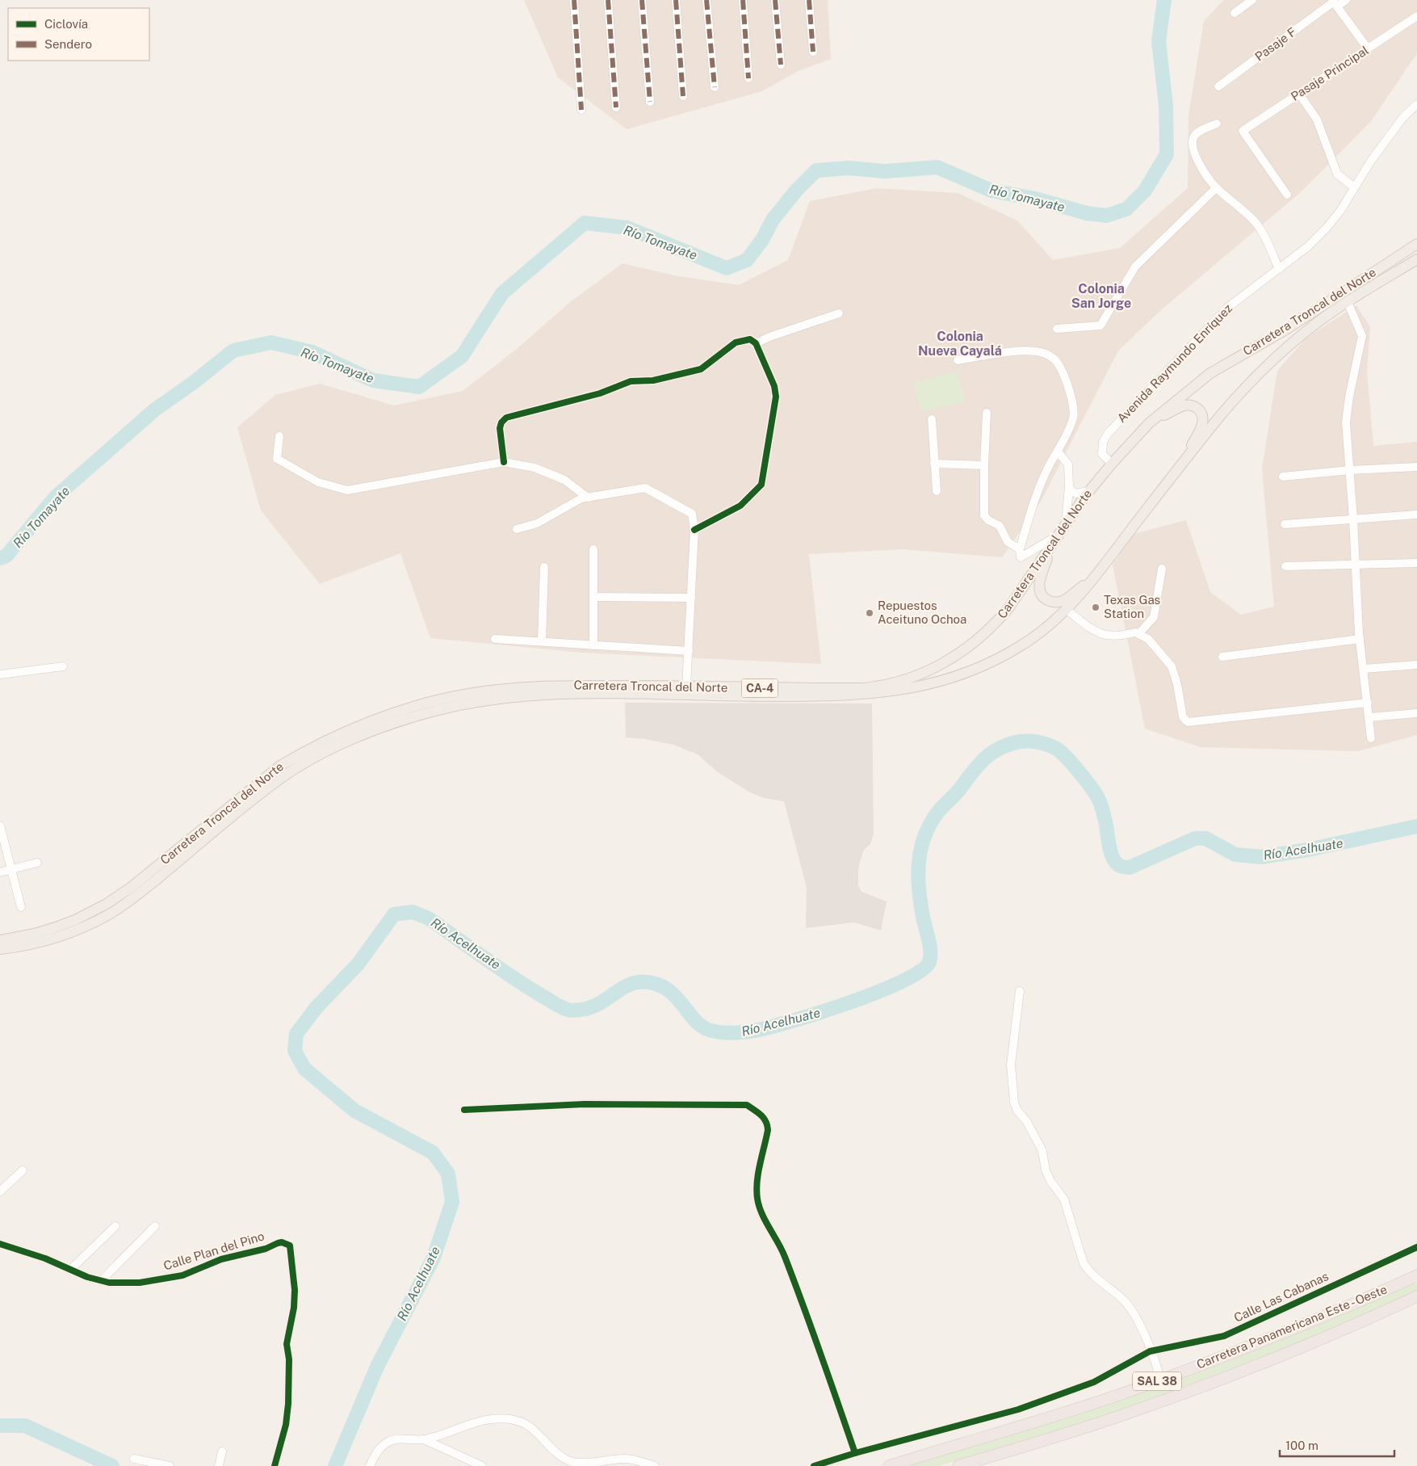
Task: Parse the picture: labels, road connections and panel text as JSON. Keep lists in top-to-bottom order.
{
  "streets": {
    "highway": ["Carretera Panamericana Este - Oeste", "SAL 38"],
    "main road": ["Carretera Troncal del Norte", "CA-4"],
    "street": [
      "Pasaje F",
      "Pasaje Principal",
      "Avenida Raymundo Enríquez",
      "Calle Plan del Pino",
      "Calle Las Cabanas"
    ]
  },
  "crossings": [
    ["Carretera Troncal del Norte", "Avenida Raymundo Enríquez"]
  ],
  "districts": ["Colonia San Jorge", "Colonia Nueva Cayalá"],
  "water": ["Río Tomayate", "Río Acelhuate"],
  "places": ["Texas Gas Station", "Repuestos Aceituno Ochoa"],
  "legend": ["Ciclovía", "Sendero"],
  "scale_bar": "100 m"
}
